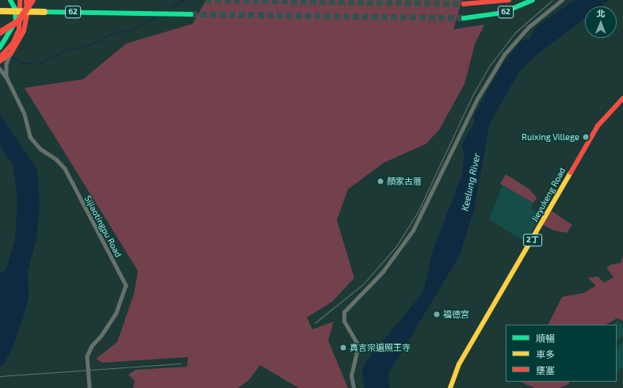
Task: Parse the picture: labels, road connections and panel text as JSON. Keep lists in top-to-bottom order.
{
  "streets": {
    "main road": ["62", "Jieyukeng Road", "2丁"],
    "street": ["Sijiaotingpu Road"]
  },
  "water": ["Keelung River"],
  "places": [
    "Ruixing Villege",
    "顏家古厝",
    "福德宮",
    "真言宗遍照王寺"
  ],
  "legend": ["順暢", "車多", "壅塞"],
  "north": "top"
}
